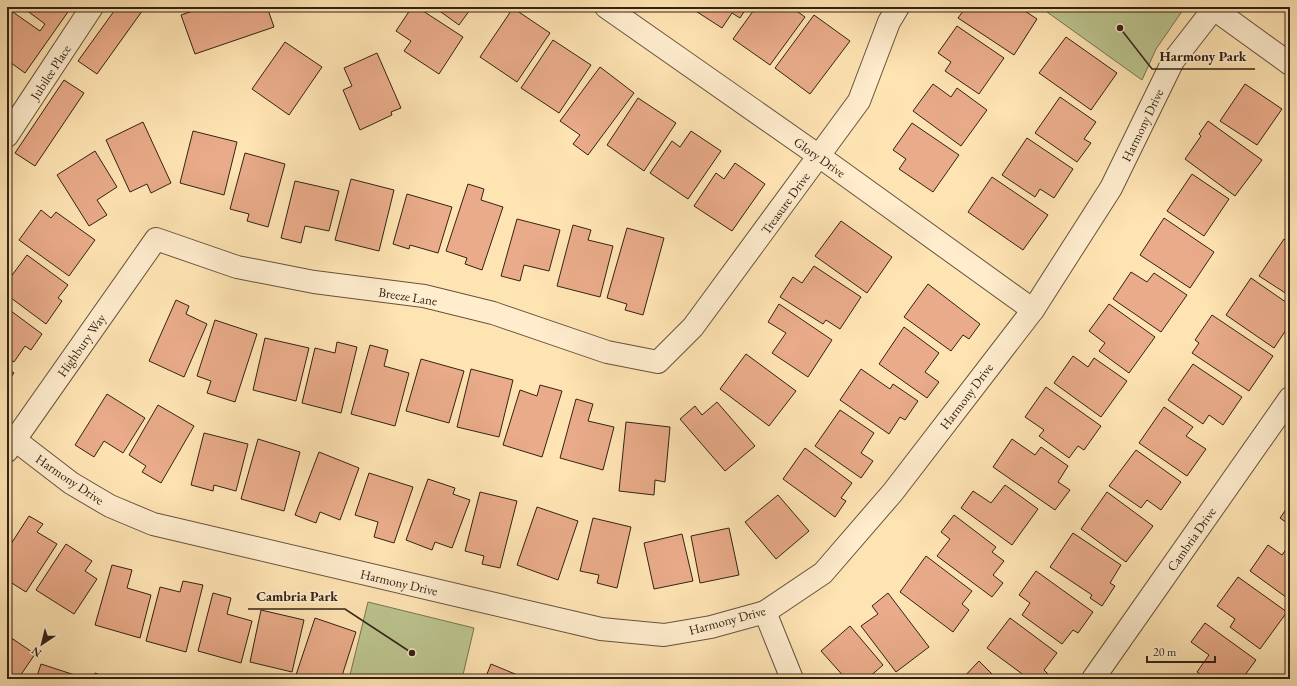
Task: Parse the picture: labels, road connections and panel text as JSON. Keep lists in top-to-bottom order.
{
  "streets": {
    "street": [
      "Jubilee Place",
      "Harmony Drive",
      "Glory Drive",
      "Treasure Drive",
      "Breeze Lane",
      "Highbury Way",
      "Cambria Drive"
    ]
  },
  "crossings": [
    ["Harmony Drive", "Glory Drive"],
    ["Harmony Drive", "Highbury Way"],
    ["Glory Drive", "Treasure Drive"],
    ["Treasure Drive", "Breeze Lane"],
    ["Breeze Lane", "Highbury Way"]
  ],
  "places": ["Harmony Park", "Cambria Park"],
  "scale_bar": "20 m",
  "north": "bottom left"
}
